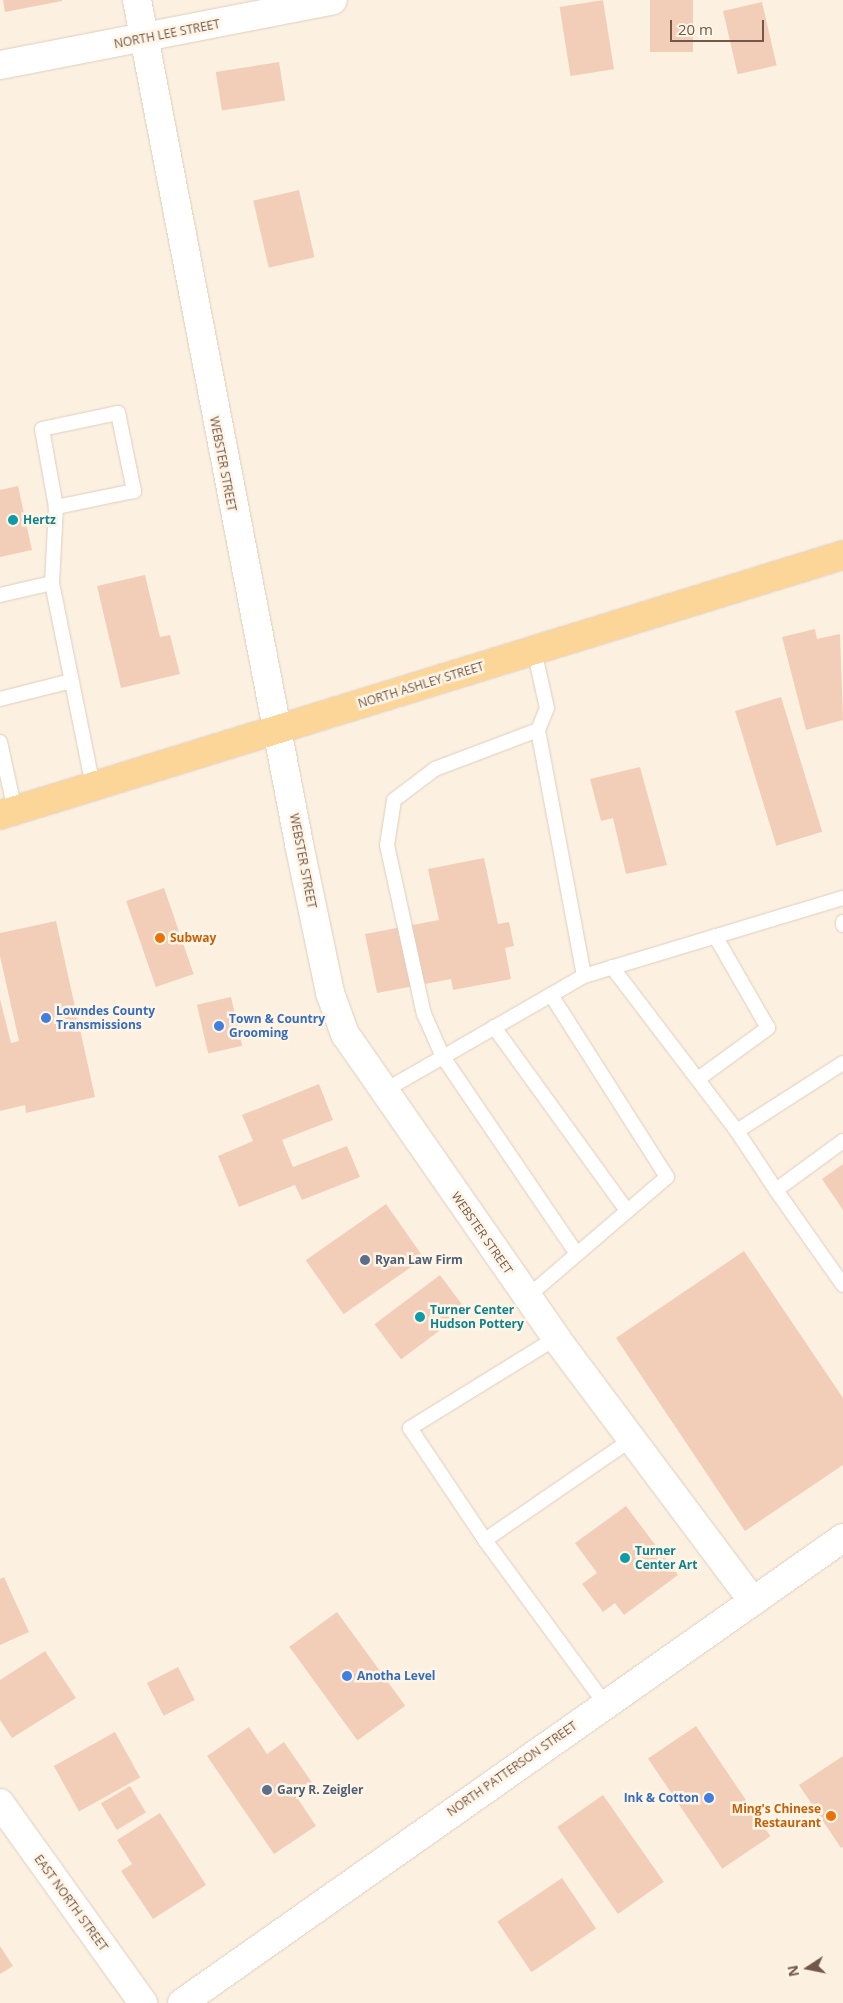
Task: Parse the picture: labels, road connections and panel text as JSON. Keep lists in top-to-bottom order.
{
  "streets": {
    "main road": ["NORTH ASHLEY STREET"],
    "street": [
      "NORTH LEE STREET",
      "WEBSTER STREET",
      "NORTH PATTERSON STREET",
      "EAST NORTH STREET"
    ]
  },
  "crossings": [
    ["NORTH LEE STREET", "WEBSTER STREET"],
    ["WEBSTER STREET", "NORTH ASHLEY STREET"],
    ["WEBSTER STREET", "NORTH PATTERSON STREET"]
  ],
  "places": [
    "Hertz",
    "Subway",
    "Lowndes County Transmissions",
    "Town & Country Grooming",
    "Ryan Law Firm",
    "Turner Center Hudson Pottery",
    "Turner Center Art",
    "Anotha Level",
    "Gary R. Zeigler",
    "Ink & Cotton",
    "Ming's Chinese Restaurant"
  ],
  "scale_bar": "20 m",
  "north": "left"
}
